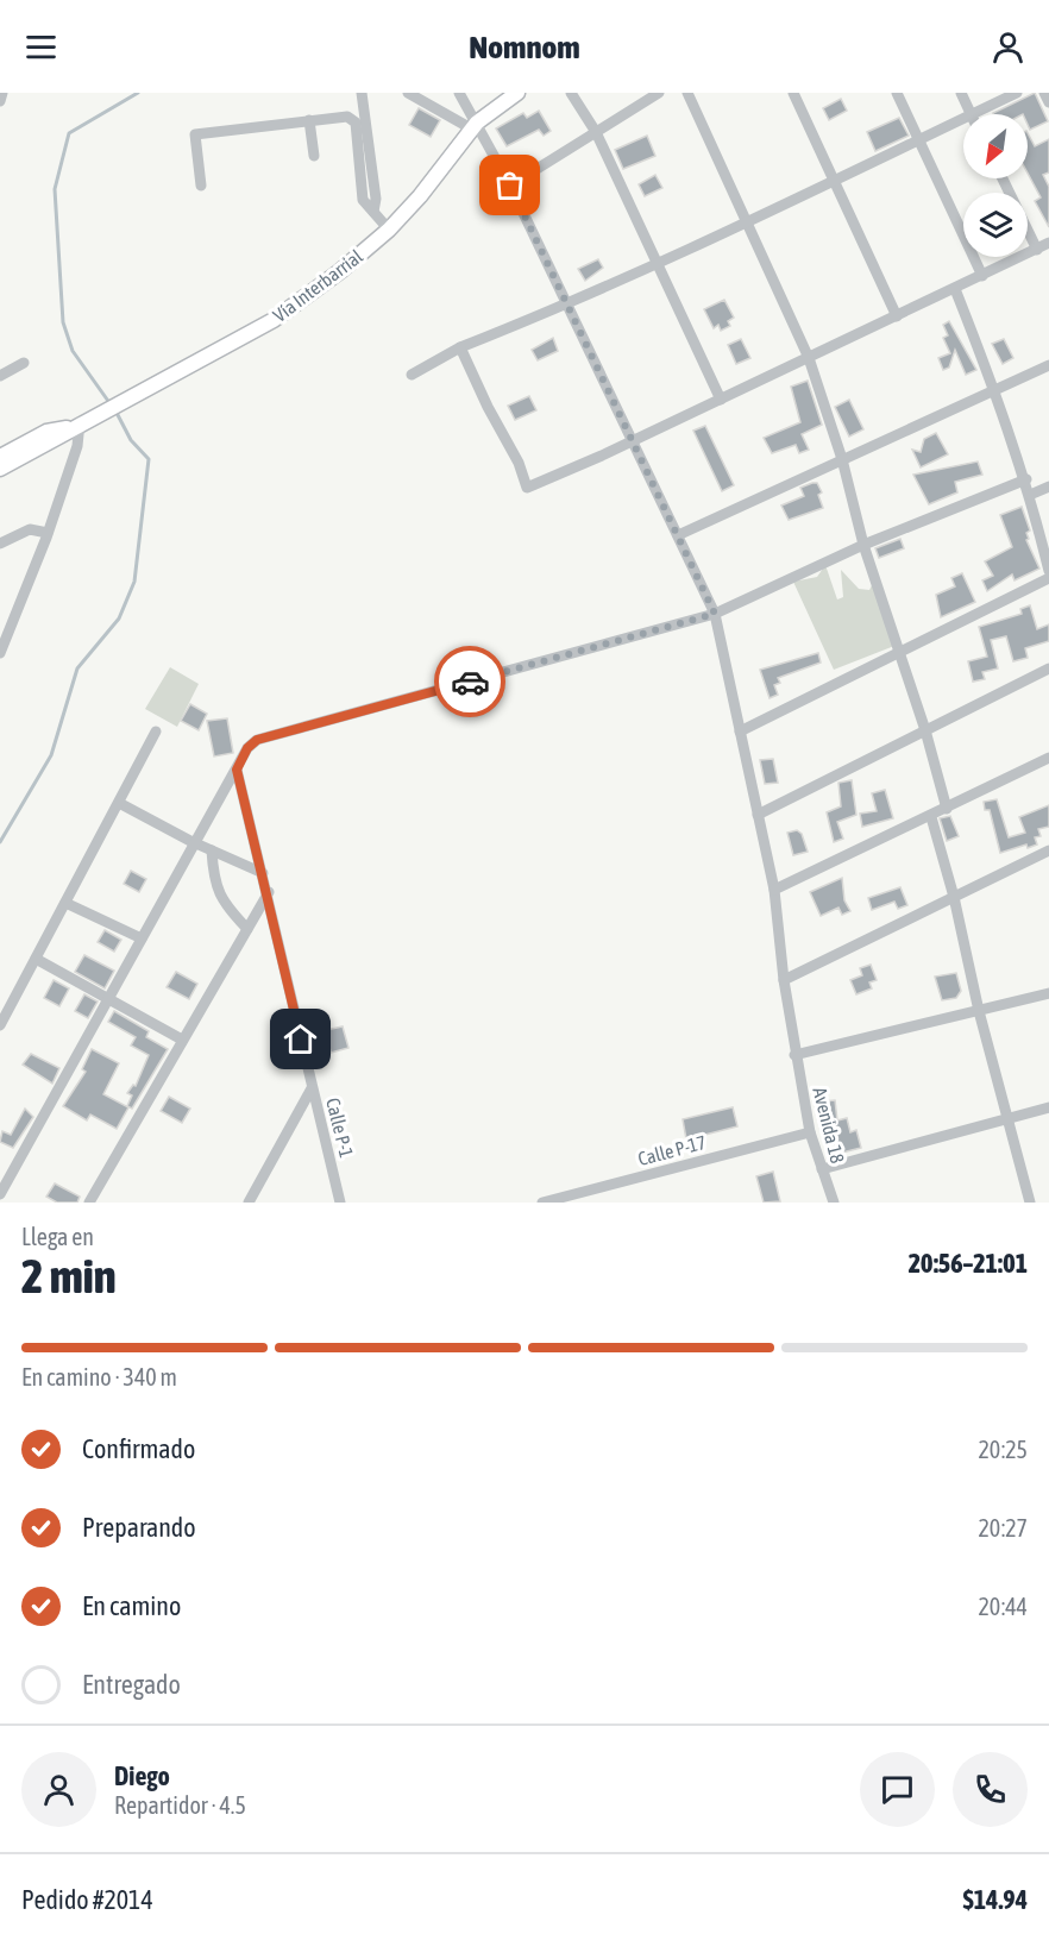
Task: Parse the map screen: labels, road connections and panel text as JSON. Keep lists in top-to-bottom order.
{
  "streets": {
    "main road": ["Vía Interbarrial"],
    "street": ["Avenida 18", "Calle P-1", "Calle P-17"]
  },
  "crossings": [
    ["Vía Interbarrial", "Avenida 18"],
    ["Avenida 18", "Calle P-17"]
  ],
  "north": "bottom left",
  "page": {
    "header": "Nomnom",
    "heading": ["2 min", "Llega en", "20:56–21:01"],
    "panel": [
      "Diego",
      "Repartidor · 4.5",
      "Pedido #2014",
      "$14.94"
    ],
    "bar": "En camino · 340 m",
    "list": [
      ["Confirmado", "20:25"],
      ["Preparando", "20:27"],
      ["En camino", "20:44"],
      "Entregado"
    ]
  }
}
